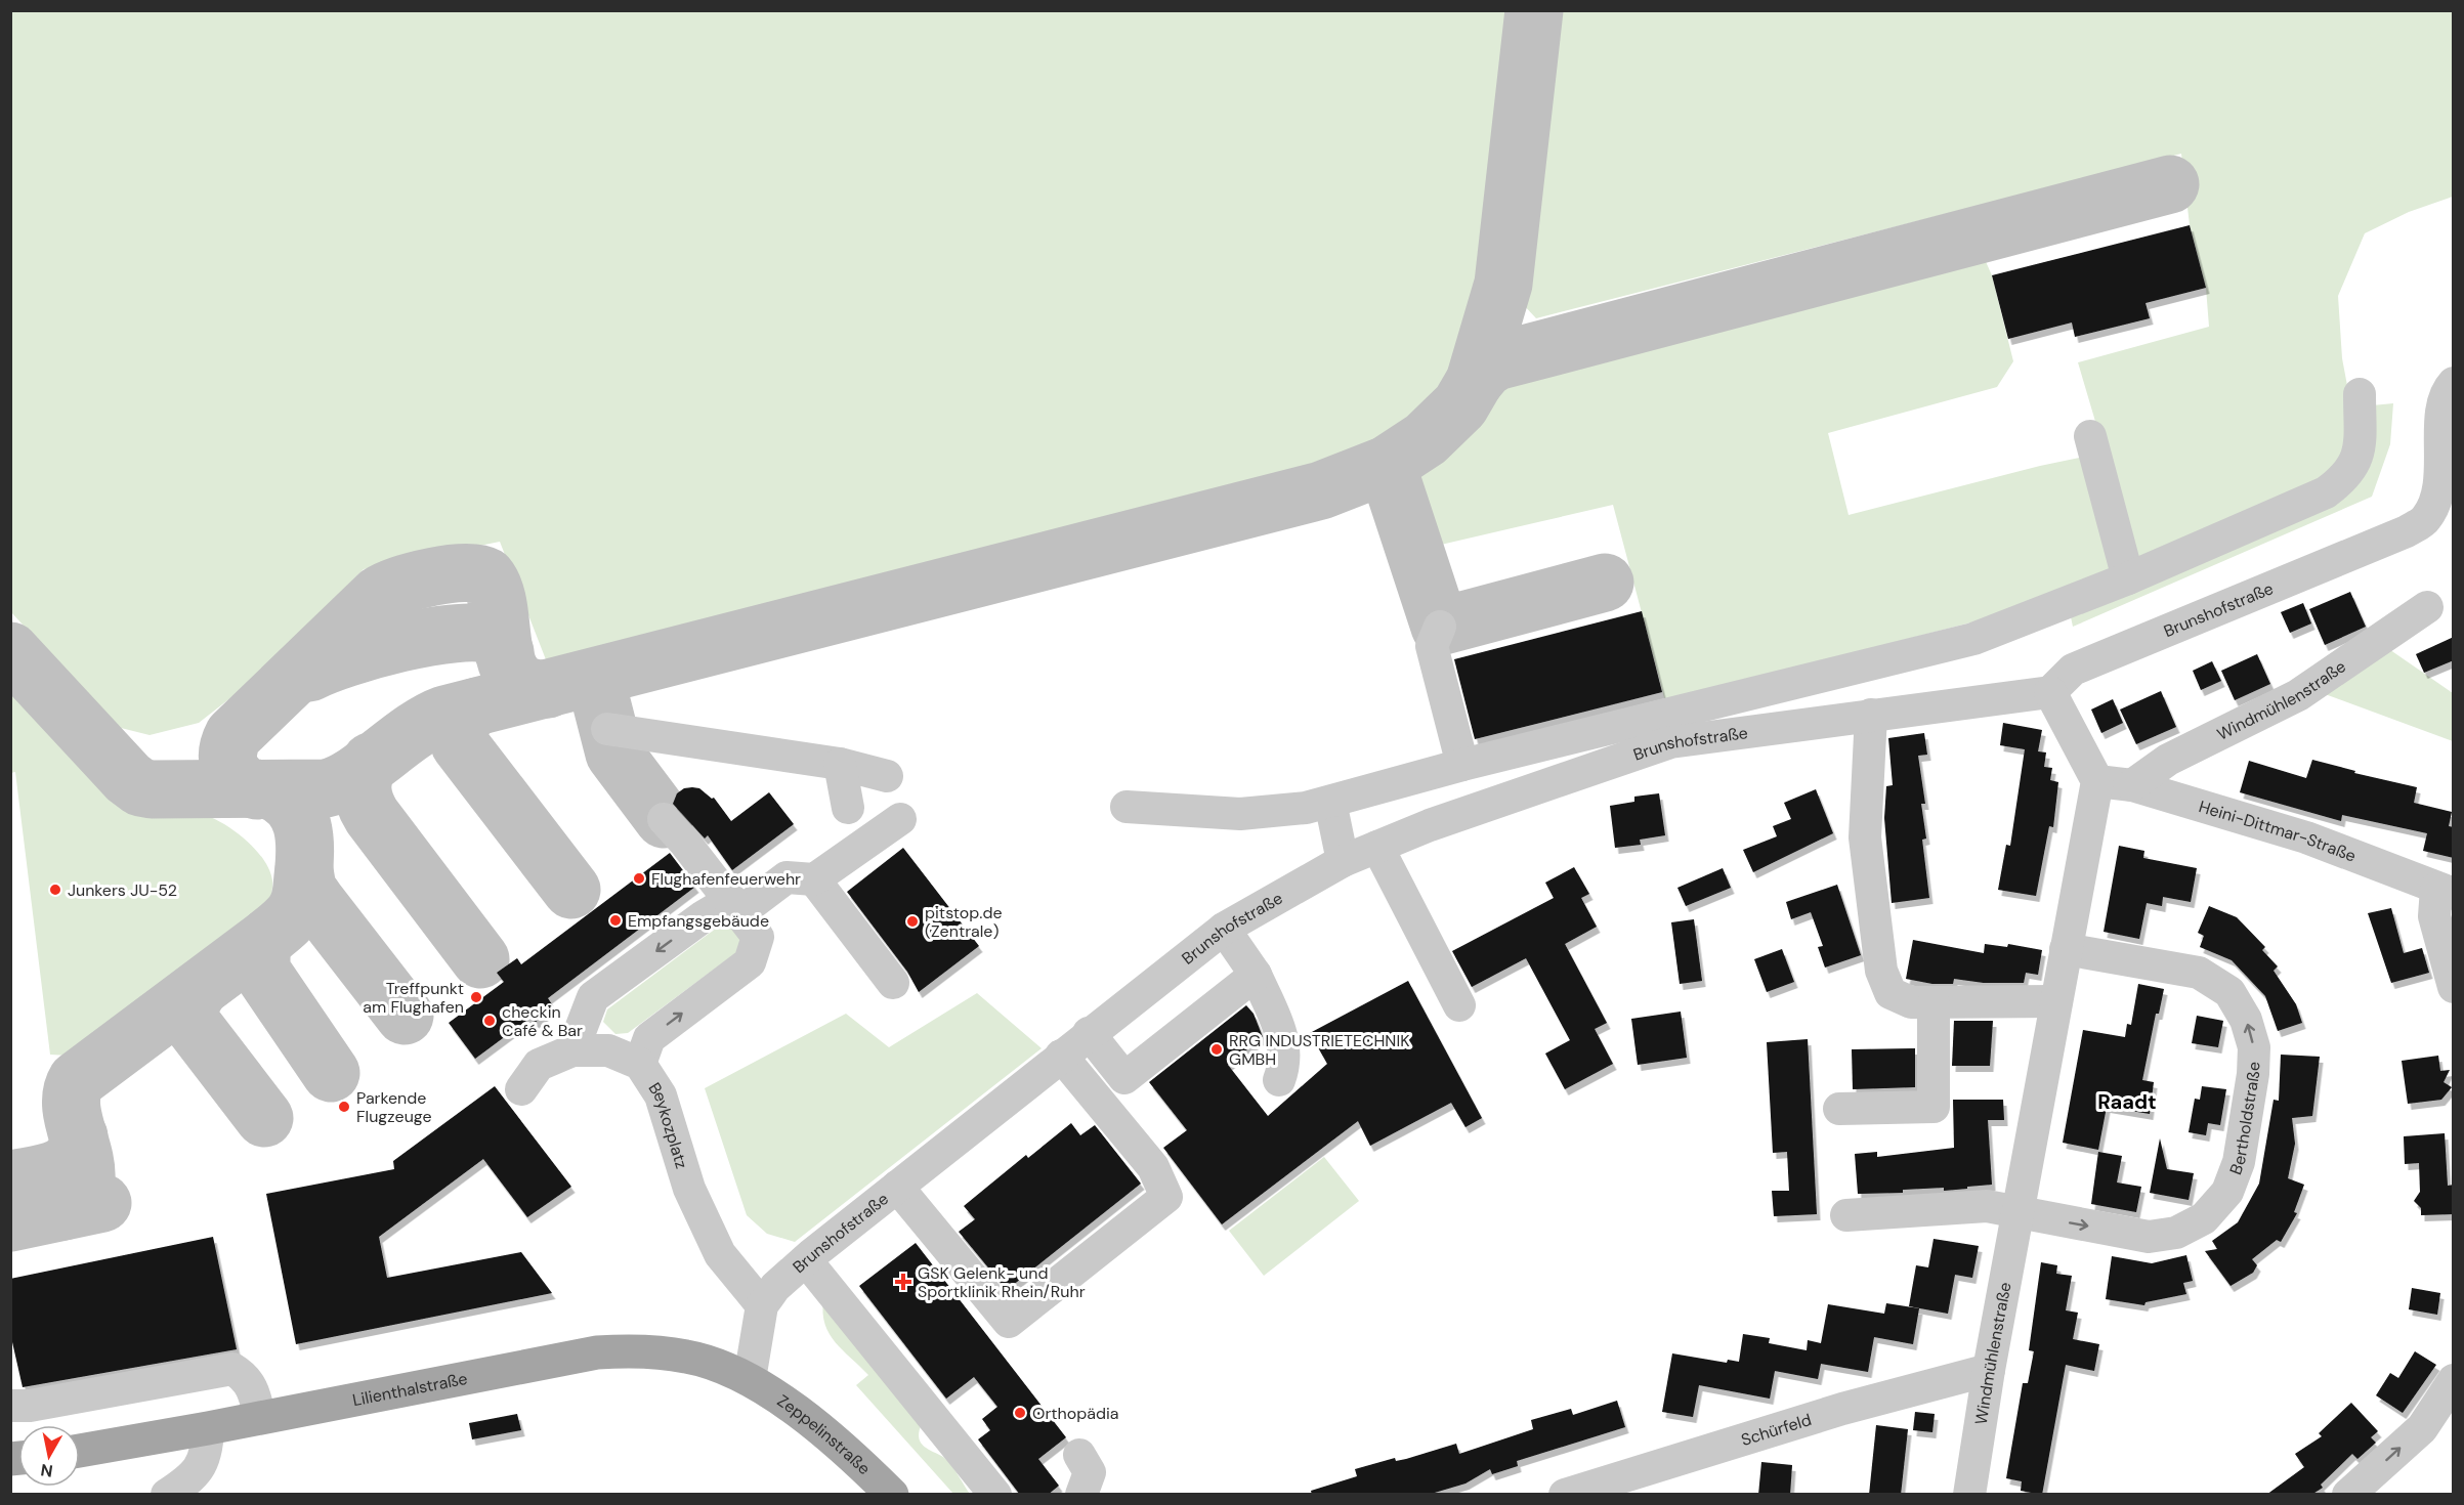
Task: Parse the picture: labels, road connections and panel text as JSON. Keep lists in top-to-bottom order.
{
  "streets": {
    "main road": ["Lilienthalstraße", "Zeppelinstraße"],
    "street": [
      "Brunshofstraße",
      "Windmühlenstraße",
      "Heini-Dittmar-Straße",
      "Bertholdstraße",
      "Beykozplatz",
      "Schürfeld"
    ]
  },
  "crossings": [
    ["Brunshofstraße", "Beykozplatz"],
    ["Windmühlenstraße", "Heini-Dittmar-Straße"],
    ["Windmühlenstraße", "Bertholdstraße"],
    ["Windmühlenstraße", "Schürfeld"],
    ["Lilienthalstraße", "Zeppelinstraße"]
  ],
  "districts": ["Raadt"],
  "places": {
    "other": [
      "Flughafenfeuerwehr",
      "Junkers JU-52",
      "Empfangsgebäude",
      "pitstop.de (Zentrale)",
      "Treffpunkt am Flughafen",
      "checkin Café & Bar",
      "RRG INDUSTRIETECHNIK GMBH",
      "Parkende Flugzeuge",
      "Orthopädia"
    ],
    "health": ["GSK Gelenk- und Sportklinik Rhein/Ruhr"]
  },
  "north": "bottom"
}
